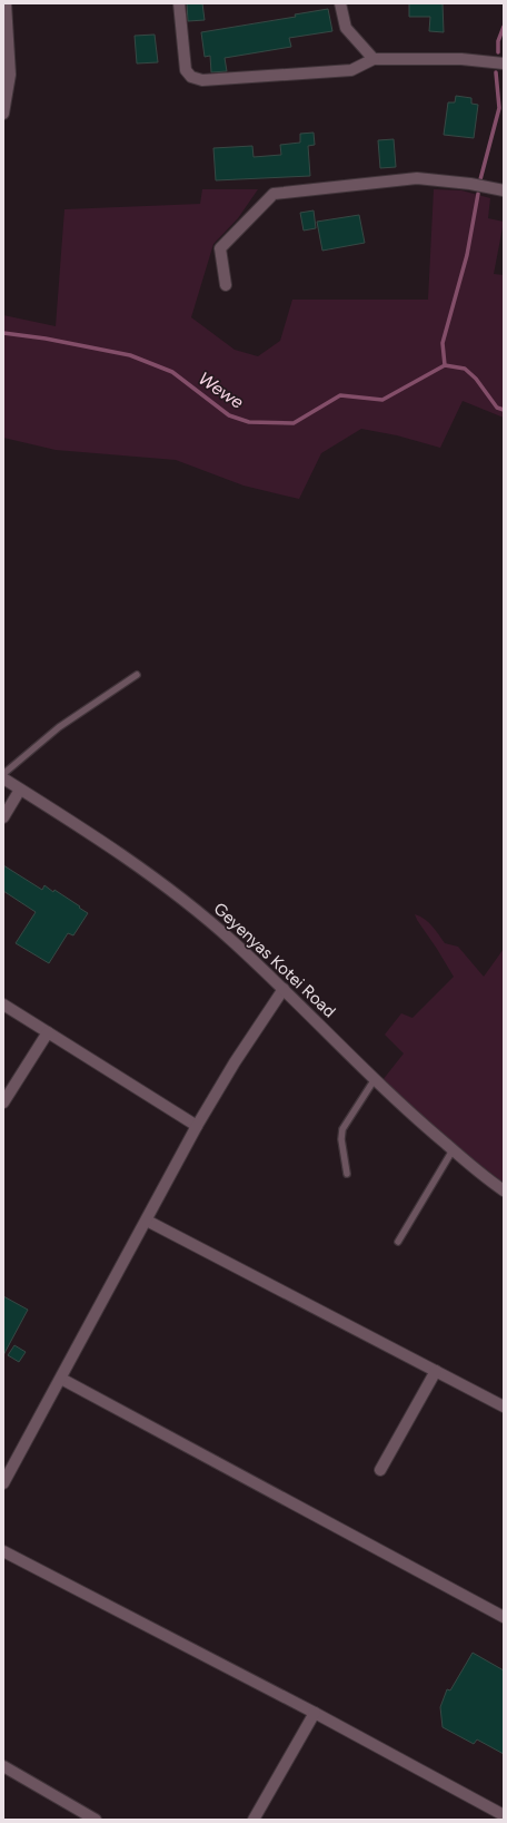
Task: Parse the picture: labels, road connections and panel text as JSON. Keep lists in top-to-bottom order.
{
  "streets": {
    "street": ["Geyenyas Kotei Road"]
  },
  "water": ["Wewe"]
}
